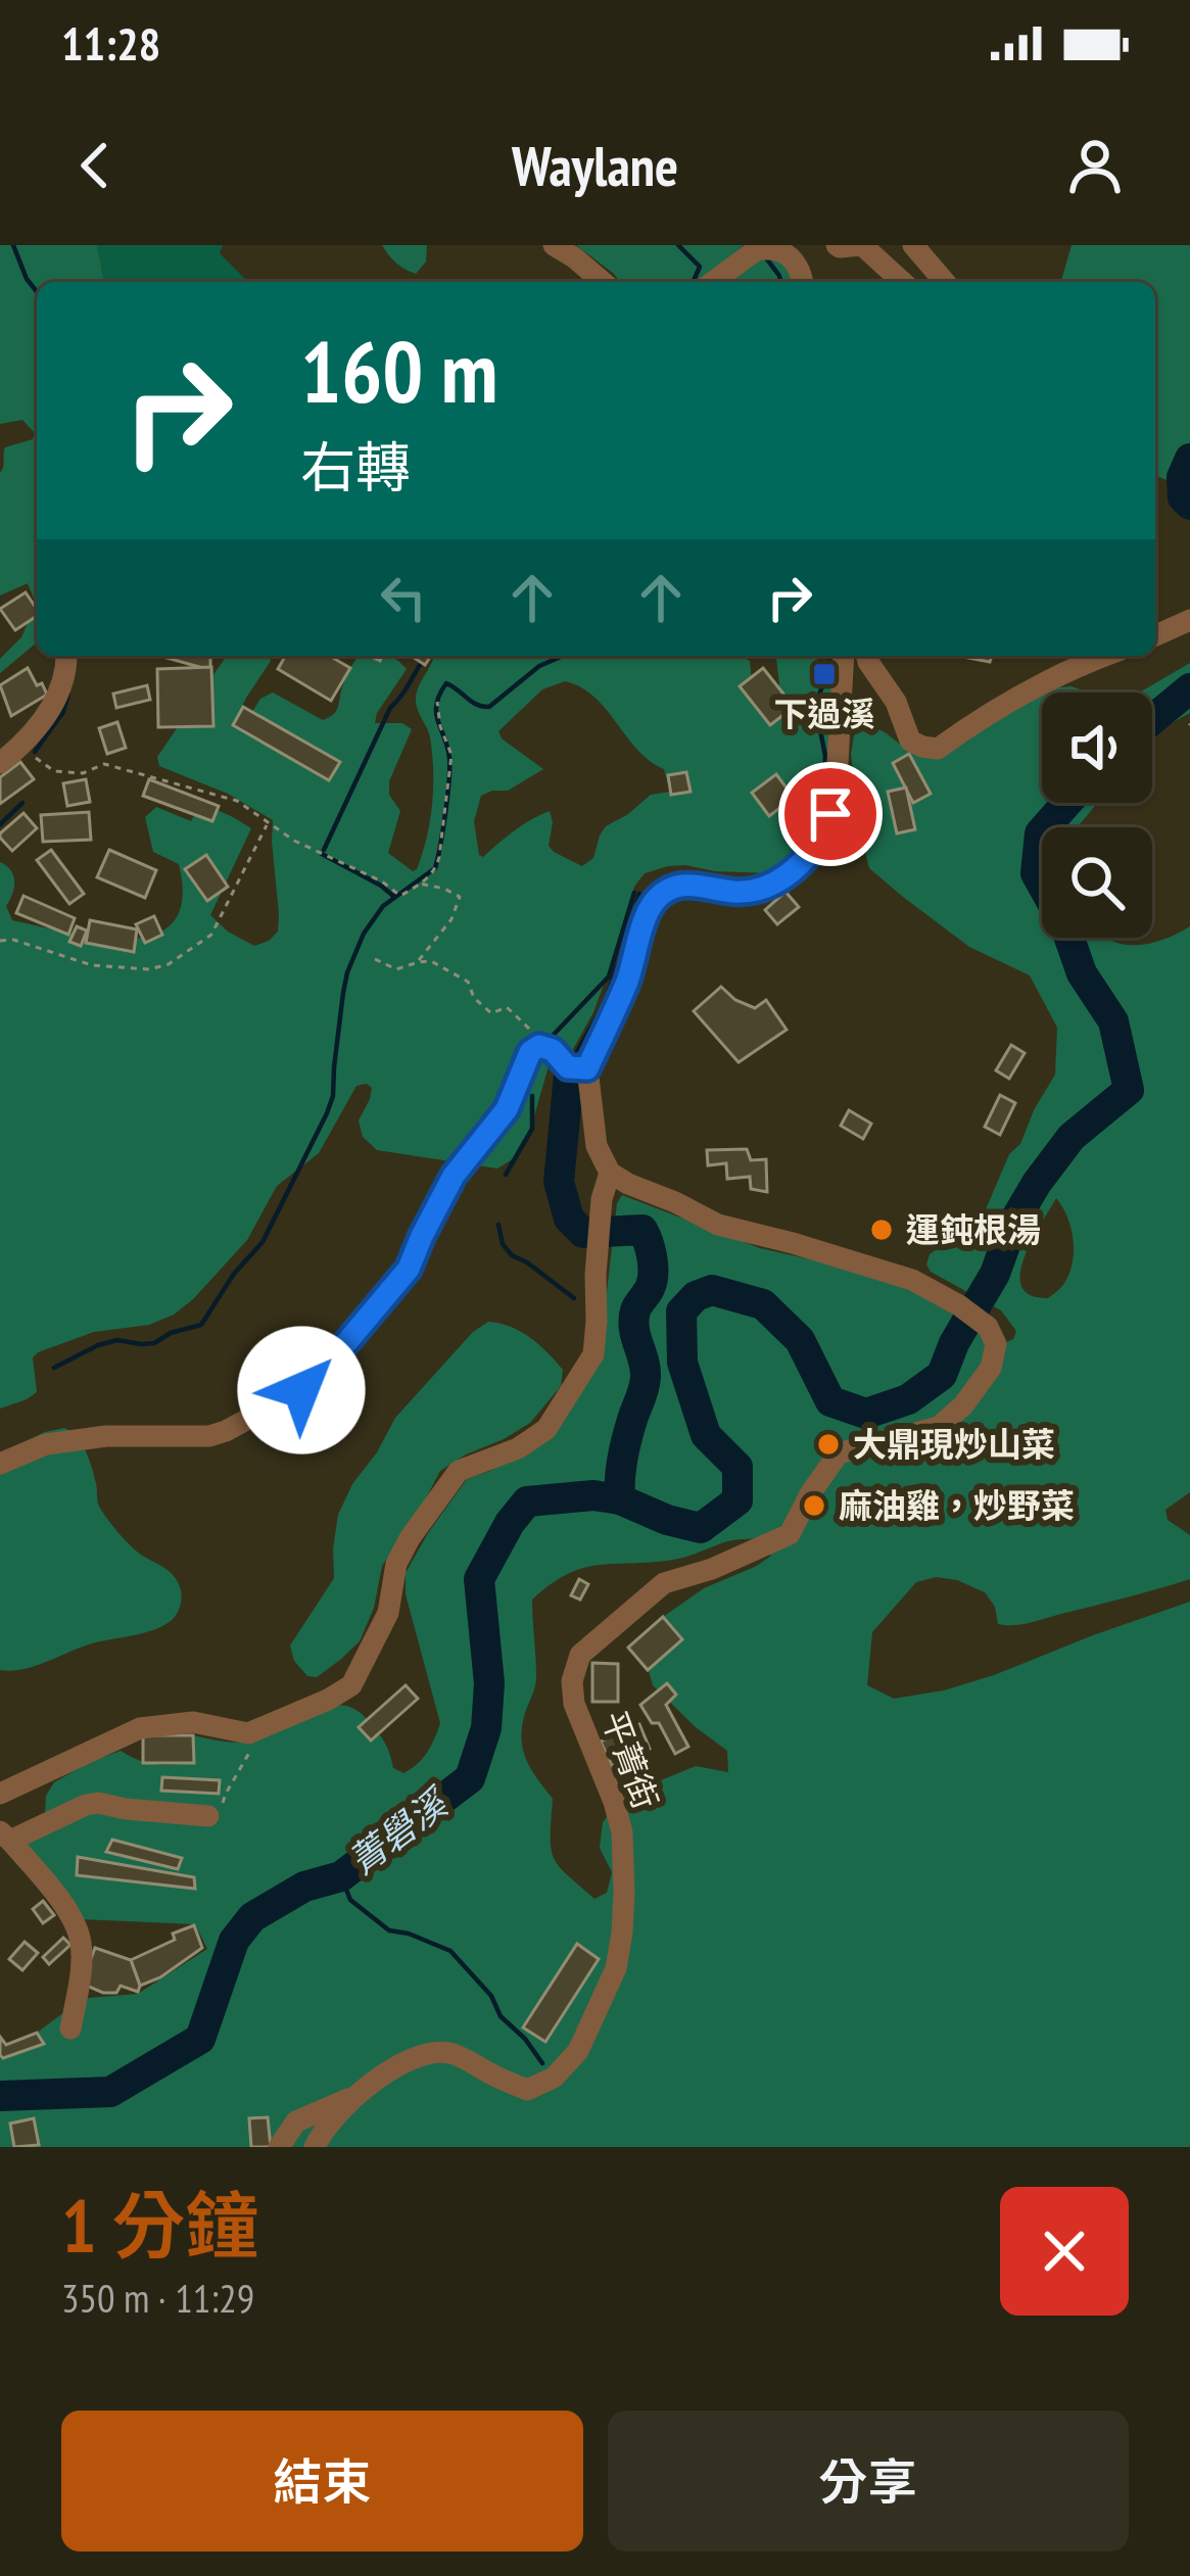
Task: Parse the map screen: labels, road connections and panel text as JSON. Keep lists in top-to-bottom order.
{
  "streets": {
    "street": ["平菁街"]
  },
  "water": ["菁礐溪"],
  "places": {
    "transit": ["下過溪"],
    "other": ["運鈍根湯", "大鼎現炒山菜", "麻油雞，炒野菜"]
  },
  "page": {
    "status": "11:28",
    "header": "Waylane",
    "turn": ["160 m", "右轉"],
    "heading": ["1 分鐘", "350 m · 11:29"],
    "buttons": ["結束", "分享"]
  }
}
